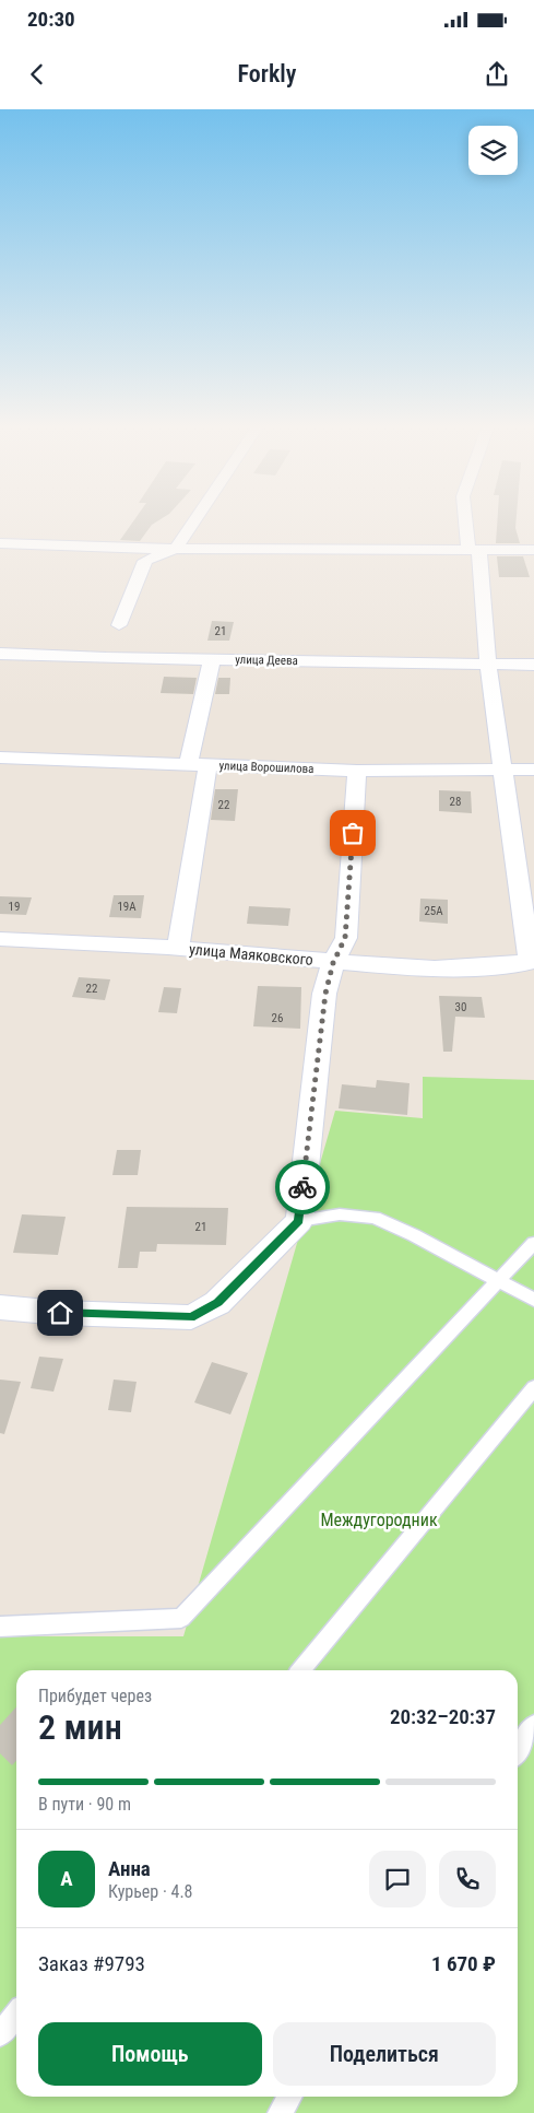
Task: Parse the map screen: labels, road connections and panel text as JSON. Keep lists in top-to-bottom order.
{
  "streets": {
    "street": ["улица Деева", "улица Ворошилова", "улица Маяковского"]
  },
  "parks": ["Междугородник"],
  "house_numbers": [
    "21",
    "28",
    "22",
    "19",
    "19А",
    "25А",
    "22",
    "30",
    "26",
    "21"
  ],
  "page": {
    "status": "20:30",
    "header": "Forkly",
    "heading": ["2 мин", "Прибудет через", "20:32–20:37"],
    "panel": [
      "Анна",
      "Курьер · 4.8",
      "Заказ #9793",
      "1 670 ₽"
    ],
    "bar": "В пути · 90 m",
    "round": "А",
    "buttons": ["Помощь", "Поделиться"]
  }
}
